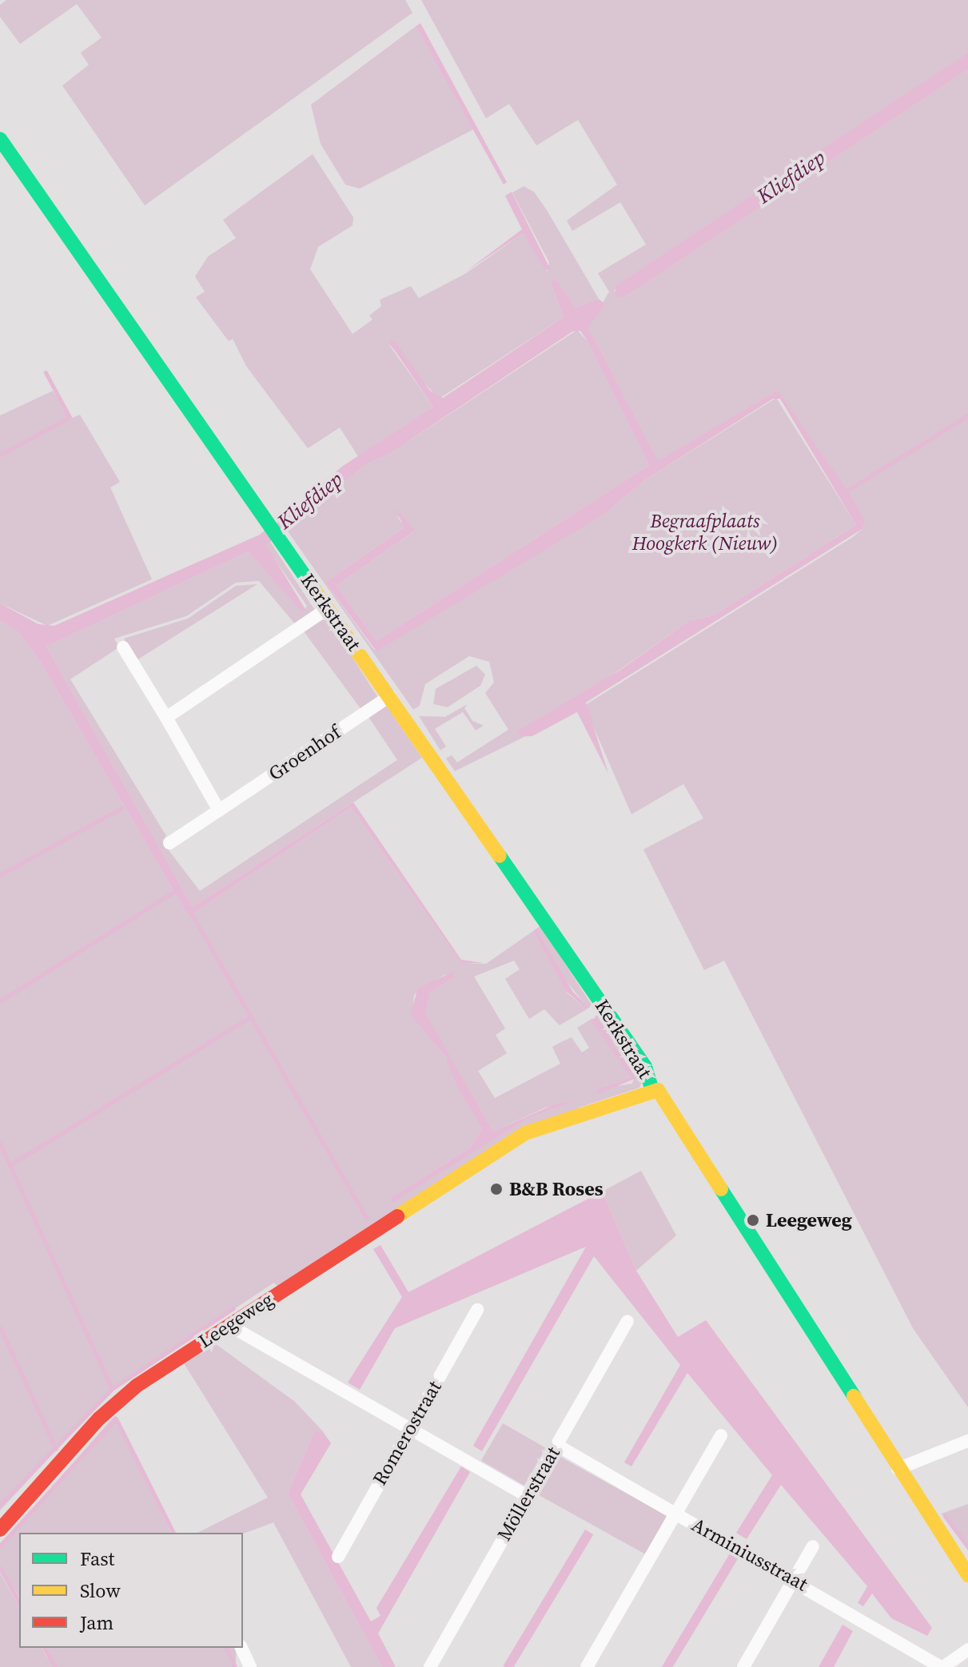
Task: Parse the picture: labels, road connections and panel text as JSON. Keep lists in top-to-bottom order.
{
  "streets": {
    "main road": ["Kerkstraat", "Leegeweg"],
    "street": [
      "Groenhof",
      "Romerostraat",
      "Möllerstraat",
      "Arminiusstraat"
    ]
  },
  "crossings": [
    ["Kerkstraat", "Groenhof"],
    ["Kerkstraat", "Leegeweg"],
    ["Möllerstraat", "Arminiusstraat"]
  ],
  "water": ["Kliefdiep"],
  "parks": ["Begraafplaats Hoogkerk (Nieuw)"],
  "places": ["B&B Roses", "Leegeweg"],
  "legend": ["Fast", "Slow", "Jam"]
}
